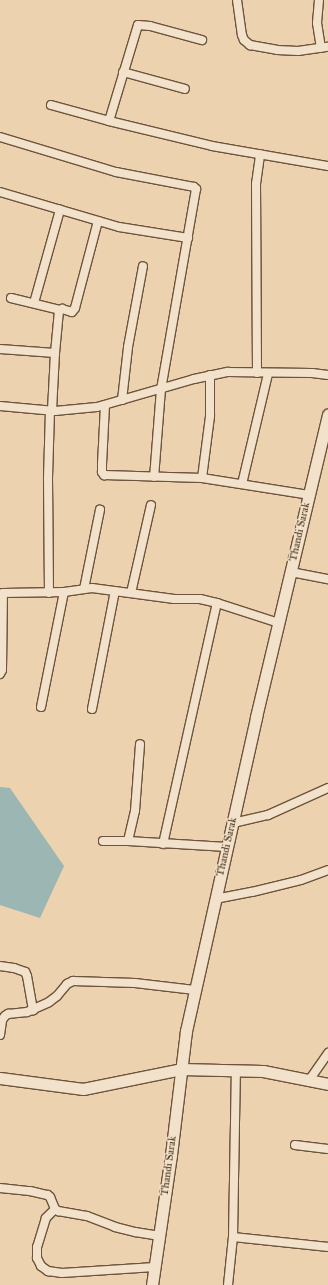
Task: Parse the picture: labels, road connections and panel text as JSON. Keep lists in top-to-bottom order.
{
  "streets": {
    "main road": ["Thandi Sarak"]
  }
}
